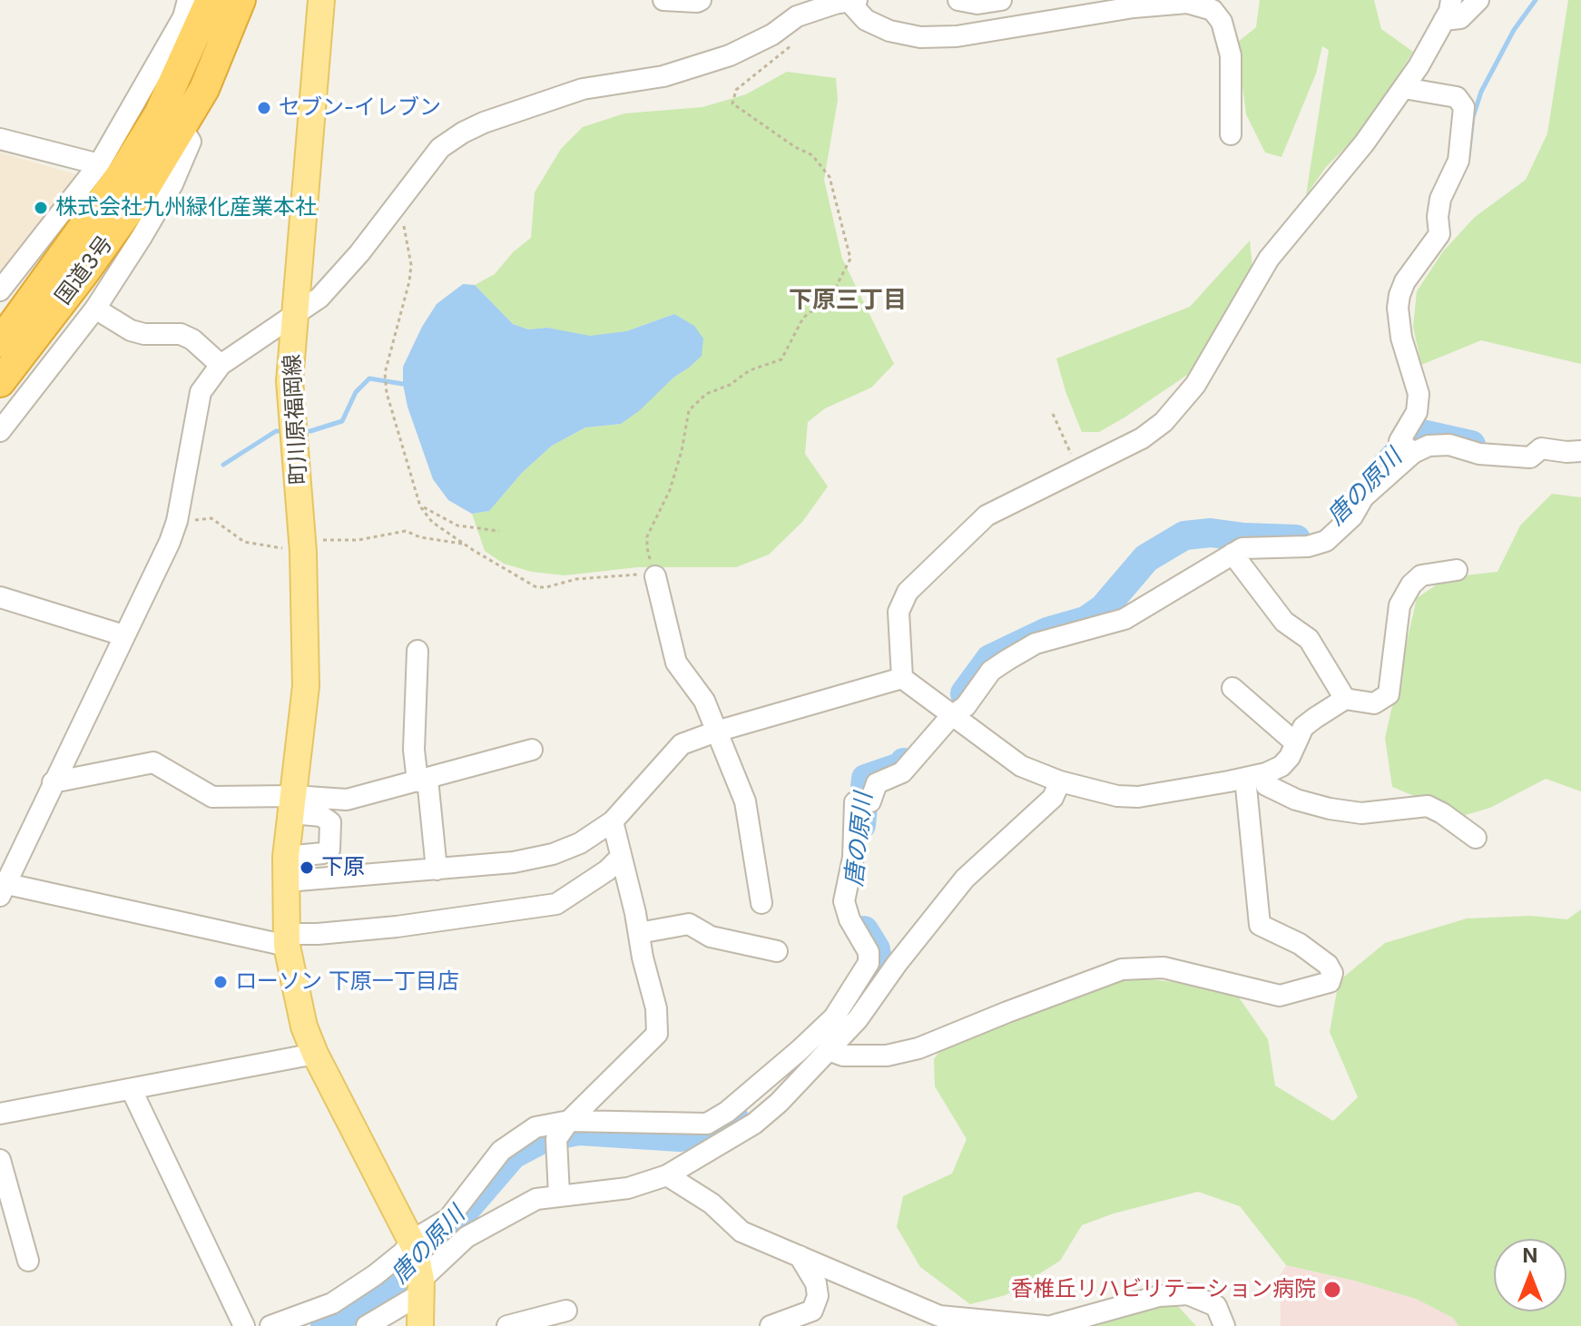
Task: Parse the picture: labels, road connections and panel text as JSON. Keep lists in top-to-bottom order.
{
  "streets": {
    "highway": ["国道3号"],
    "main road": ["町川原福岡線"]
  },
  "districts": ["下原三丁目"],
  "water": ["唐の原川"],
  "places": [
    "セブン-イレブン",
    "株式会社九州緑化産業本社",
    "下原",
    "ローソン 下原一丁目店",
    "香椎丘リハビリテーション病院"
  ],
  "north": "top"
}
